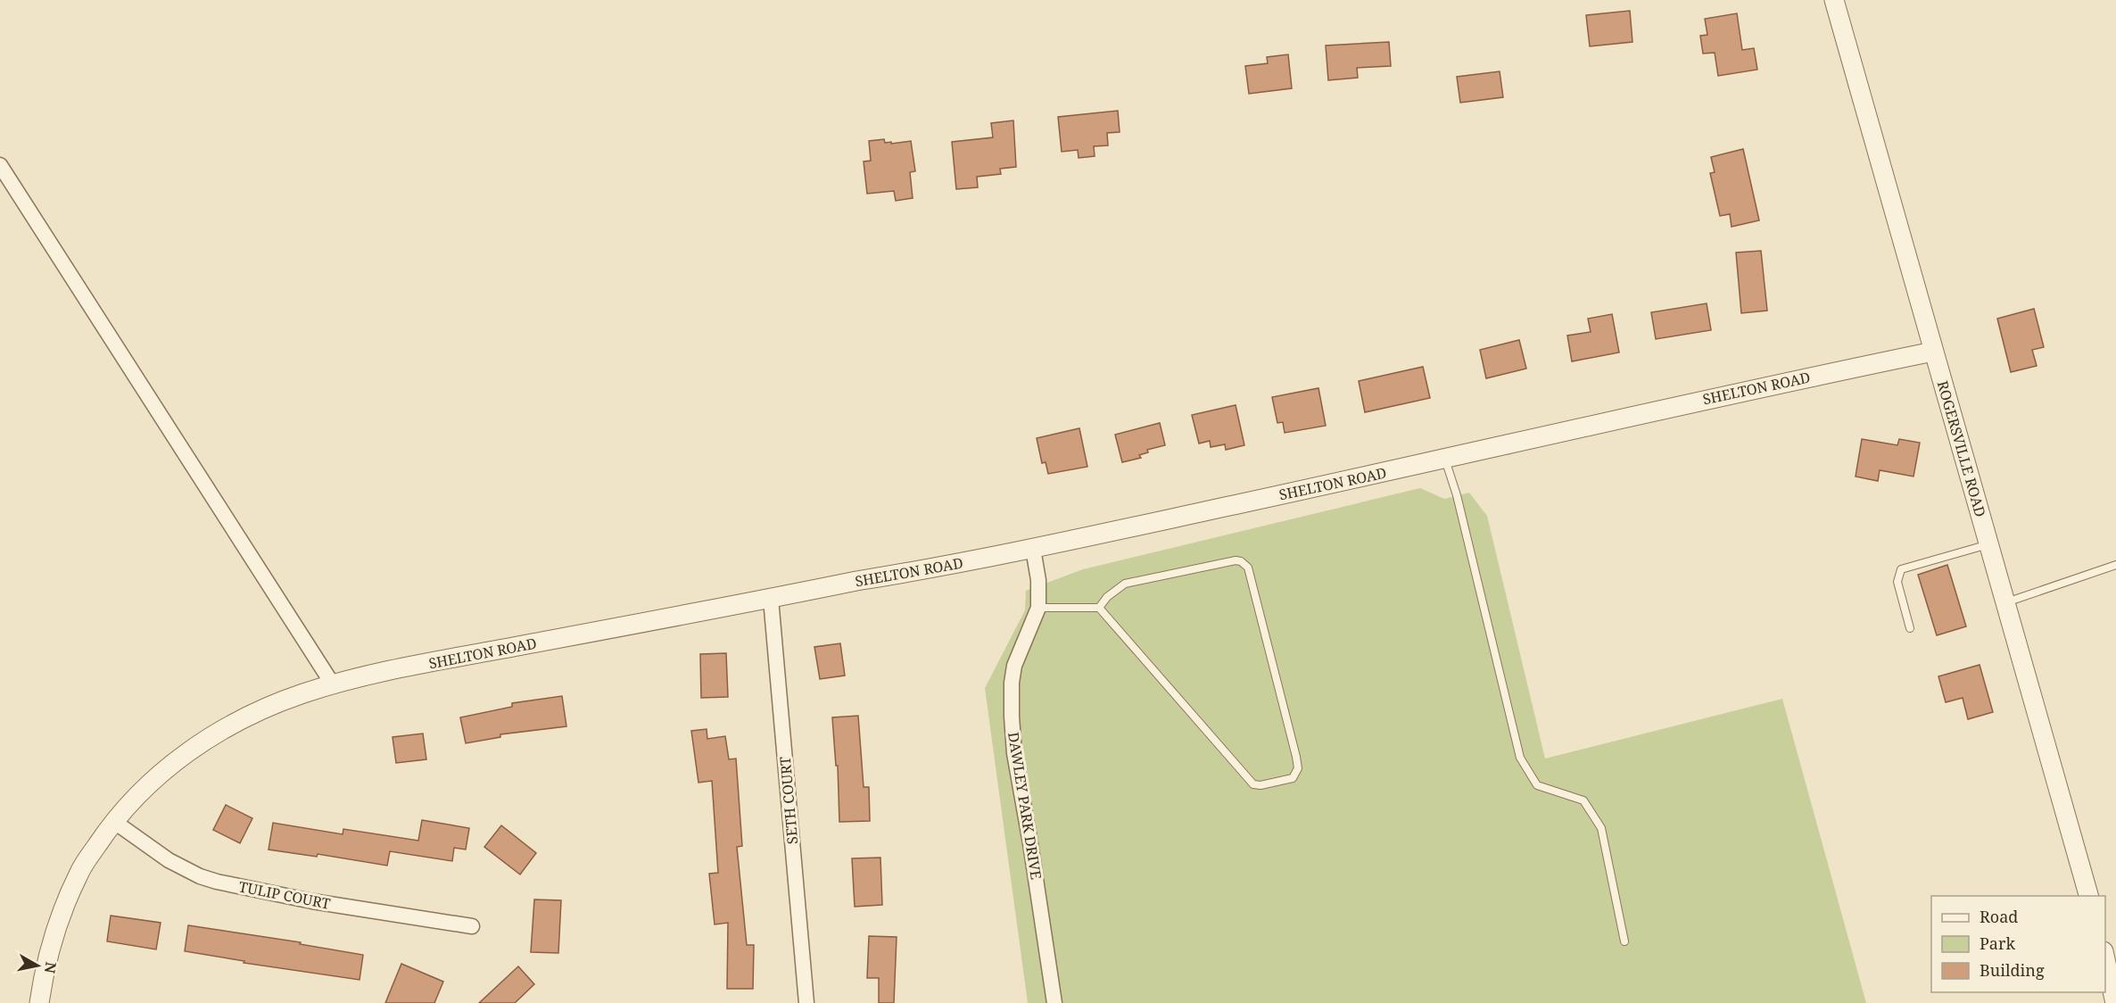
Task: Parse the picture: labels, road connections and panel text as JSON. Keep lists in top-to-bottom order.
{
  "streets": {
    "street": [
      "SHELTON ROAD",
      "ROGERSVILLE ROAD",
      "SETH COURT",
      "DAWLEY PARK DRIVE",
      "TULIP COURT"
    ]
  },
  "crossings": [
    ["SHELTON ROAD", "ROGERSVILLE ROAD"],
    ["SHELTON ROAD", "SETH COURT"],
    ["SHELTON ROAD", "DAWLEY PARK DRIVE"],
    ["SHELTON ROAD", "TULIP COURT"]
  ],
  "legend": ["Road", "Park", "Building"],
  "north": "right"
}
